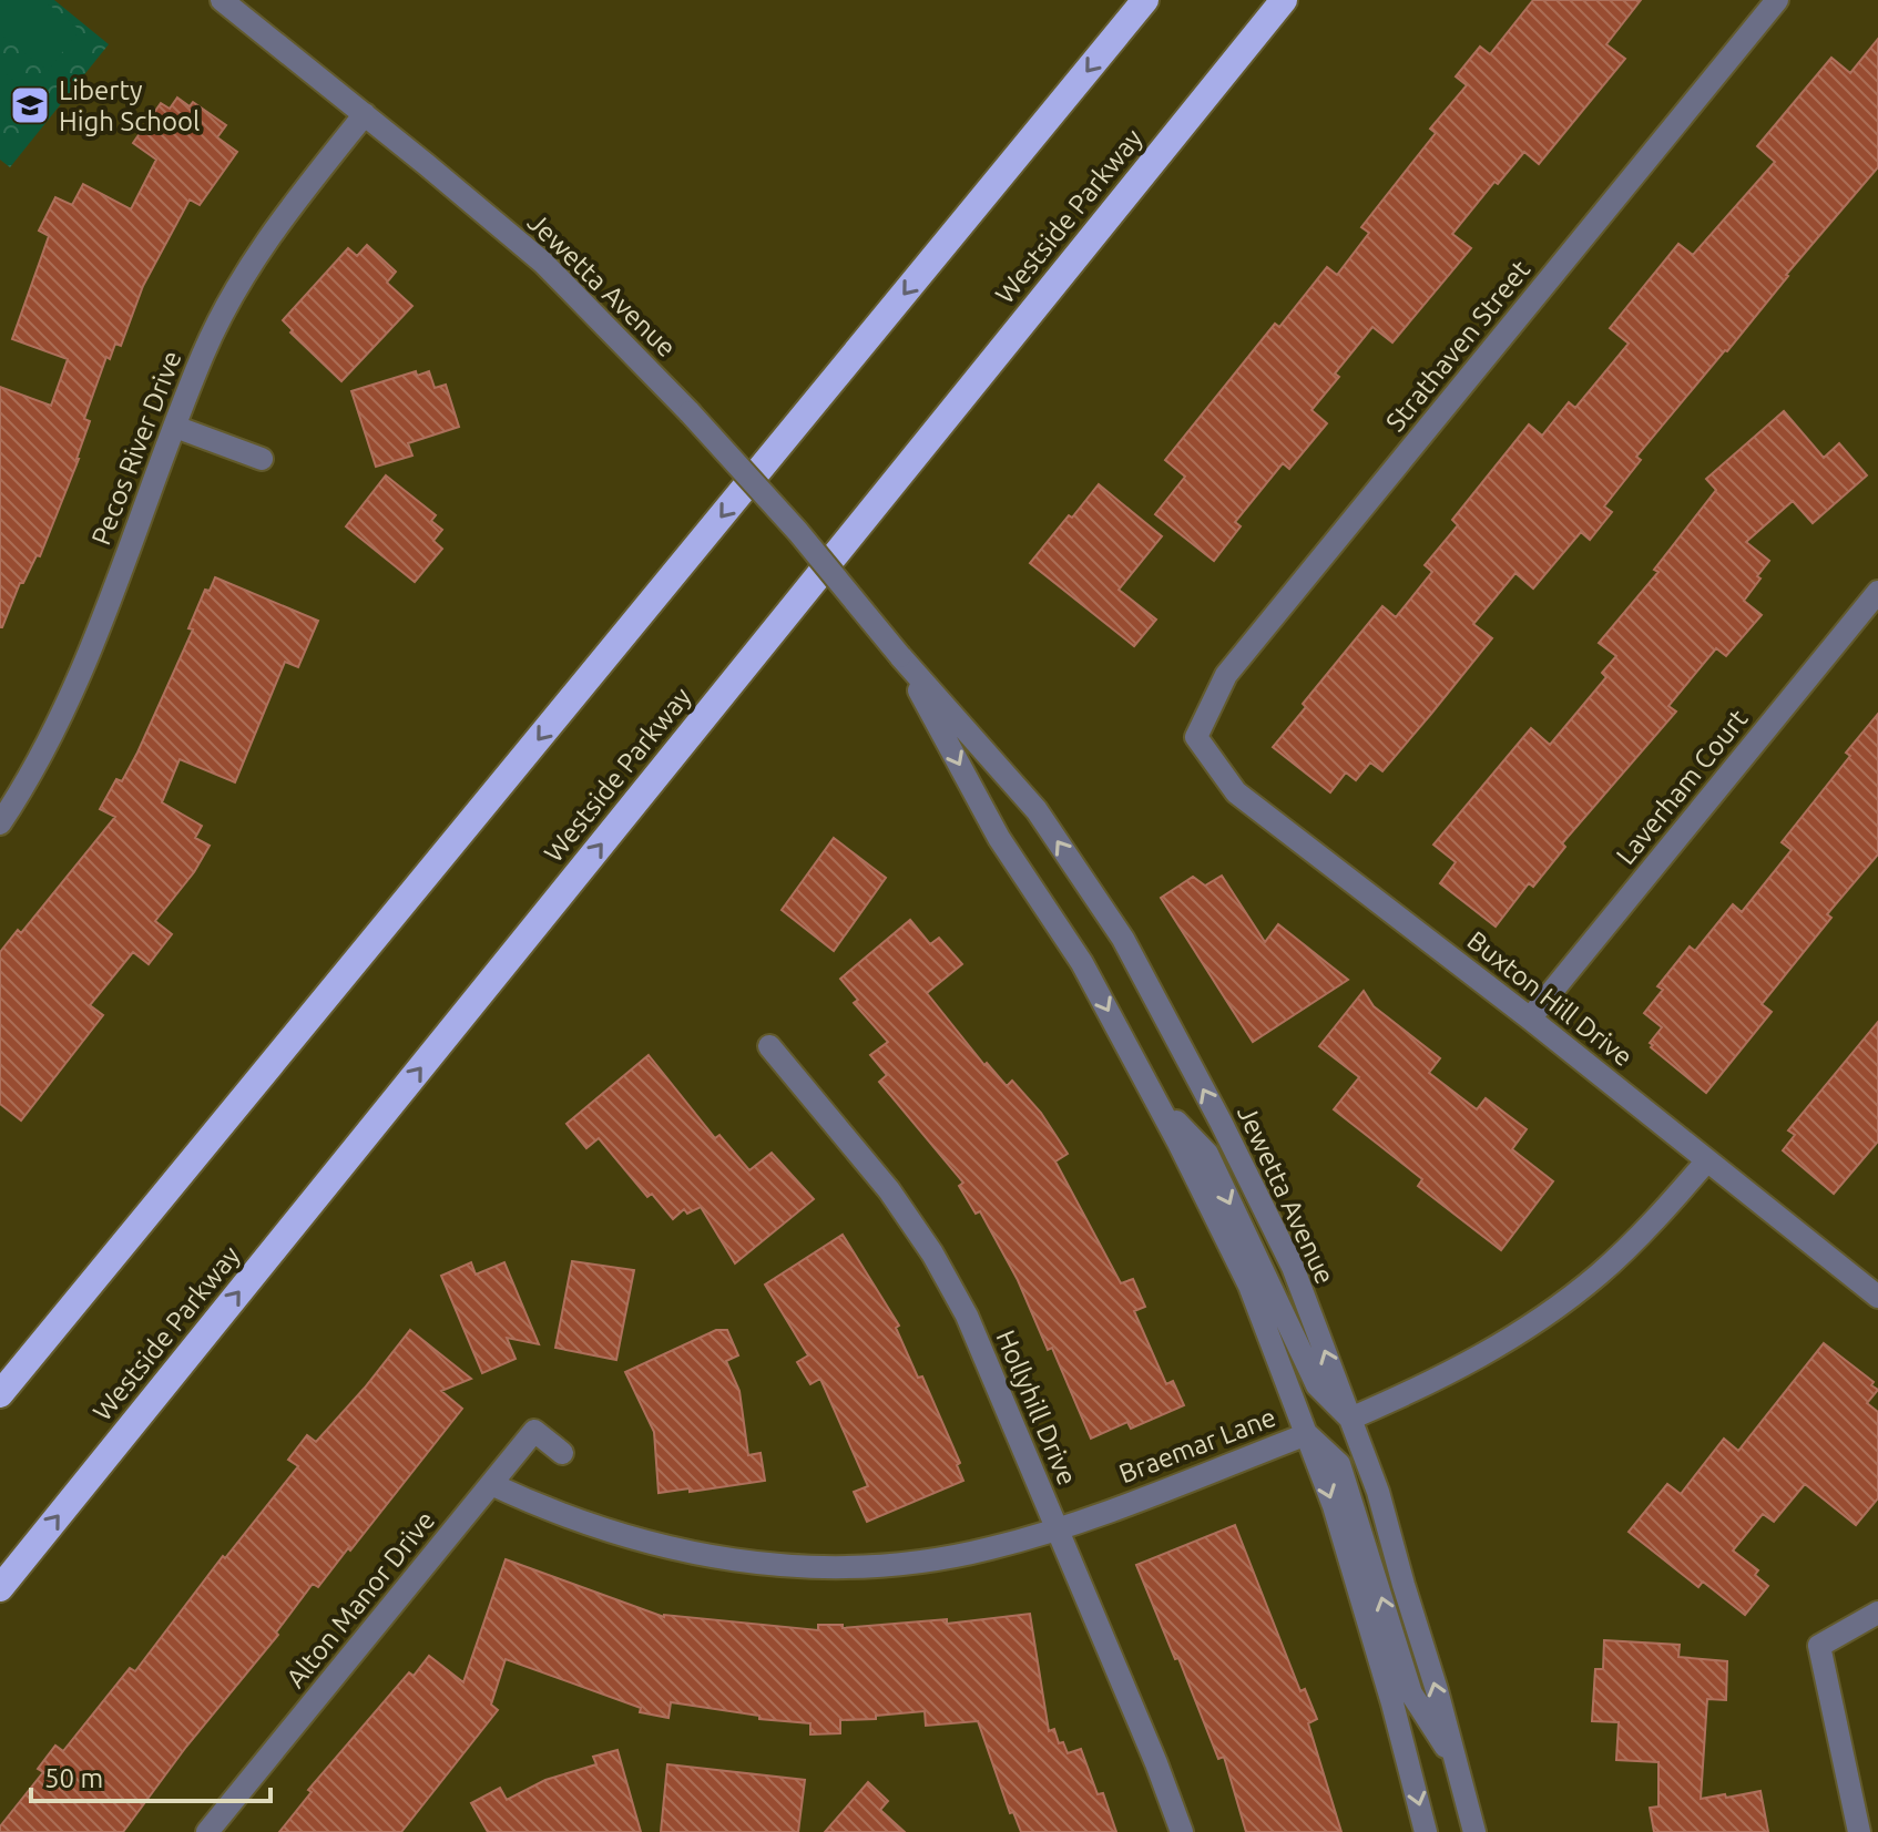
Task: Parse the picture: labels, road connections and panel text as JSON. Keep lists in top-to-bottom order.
{
  "streets": {
    "highway": ["Westside Parkway"],
    "street": [
      "Jewetta Avenue",
      "Strathaven Street",
      "Pecos River Drive",
      "Laverham Court",
      "Buxton Hill Drive",
      "Hollyhill Drive",
      "Braemar Lane",
      "Alton Manor Drive"
    ]
  },
  "crossings": [
    ["Jewetta Avenue", "Pecos River Drive"],
    ["Jewetta Avenue", "Braemar Lane"],
    ["Strathaven Street", "Buxton Hill Drive"],
    ["Laverham Court", "Buxton Hill Drive"],
    ["Hollyhill Drive", "Braemar Lane"],
    ["Braemar Lane", "Alton Manor Drive"]
  ],
  "places": {
    "school or university": ["Liberty High School"]
  },
  "scale_bar": "50 m"
}
